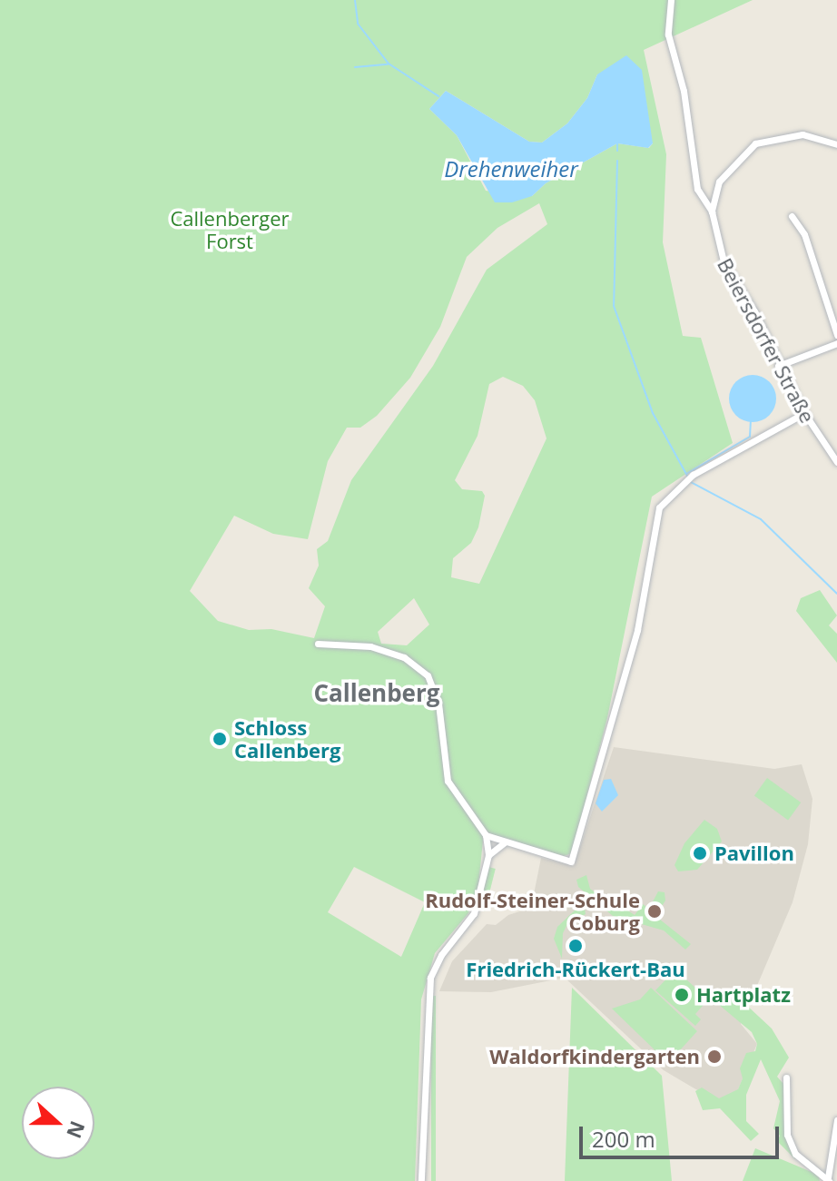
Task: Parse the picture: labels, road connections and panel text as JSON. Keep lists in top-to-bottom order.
{
  "streets": {
    "street": ["Beiersdorfer Straße"]
  },
  "districts": ["Callenberg"],
  "water": ["Drehenweiher"],
  "parks": ["Callenberger Forst"],
  "places": [
    "Schloss Callenberg",
    "Pavillon",
    "Rudolf-Steiner-Schule Coburg",
    "Friedrich-Rückert-Bau",
    "Hartplatz",
    "Waldorfkindergarten"
  ],
  "scale_bar": "200 m",
  "north": "right"
}
